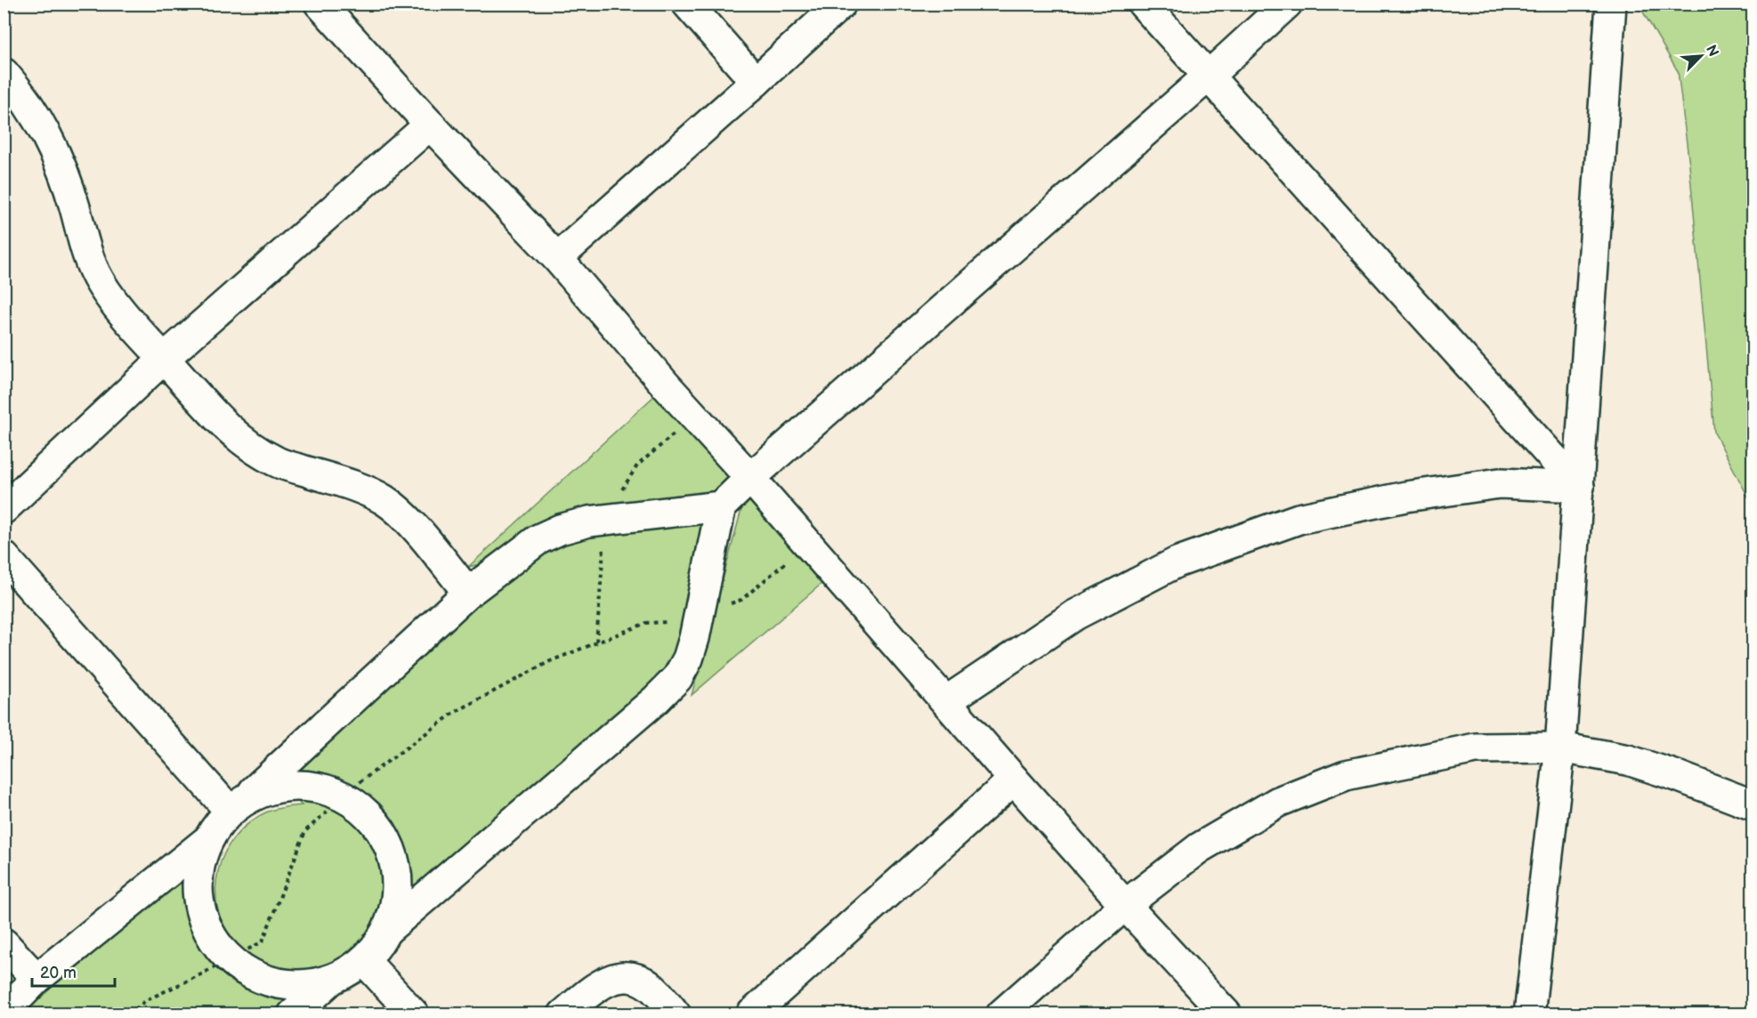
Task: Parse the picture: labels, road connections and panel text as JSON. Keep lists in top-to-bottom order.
{
  "scale_bar": "20 m",
  "north": "top right"
}
